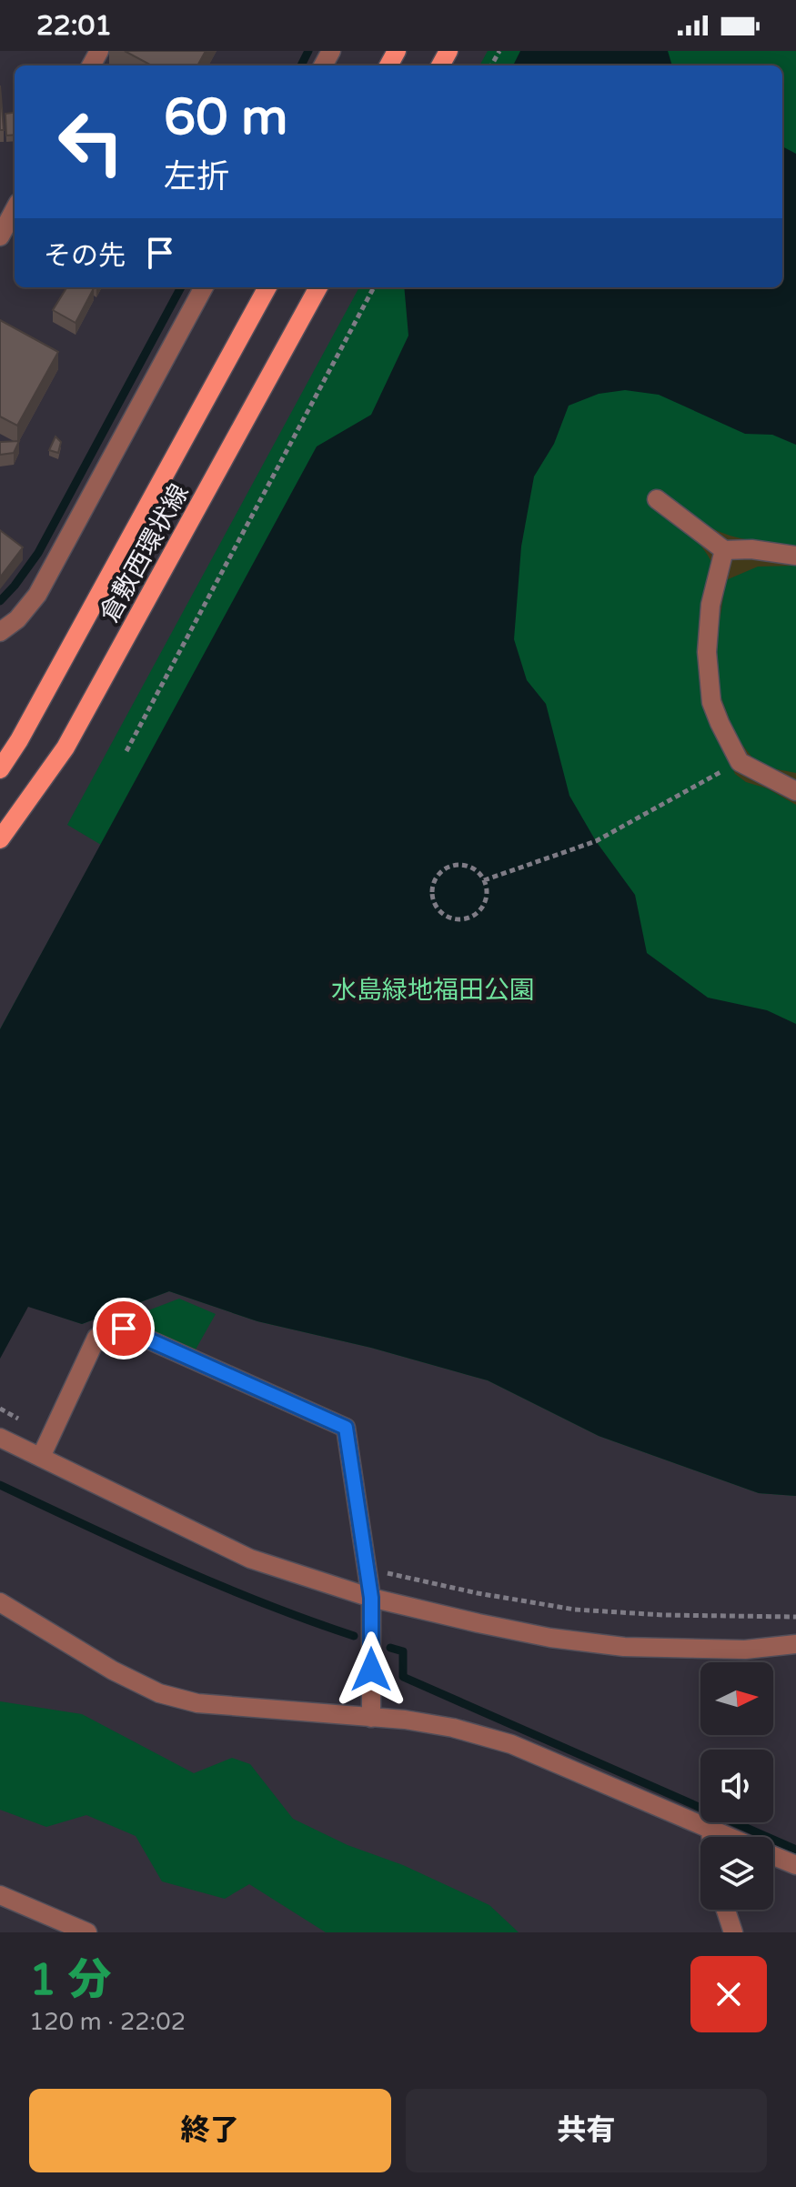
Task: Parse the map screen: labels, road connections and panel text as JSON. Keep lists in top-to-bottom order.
{
  "streets": {
    "main road": ["倉敷西環状線"]
  },
  "parks": ["水島緑地福田公園"],
  "north": "right",
  "page": {
    "status": "22:01",
    "turn": ["60 m", "左折"],
    "then": "その先",
    "heading": ["1 分", "120 m · 22:02"],
    "buttons": ["終了", "共有"]
  }
}
